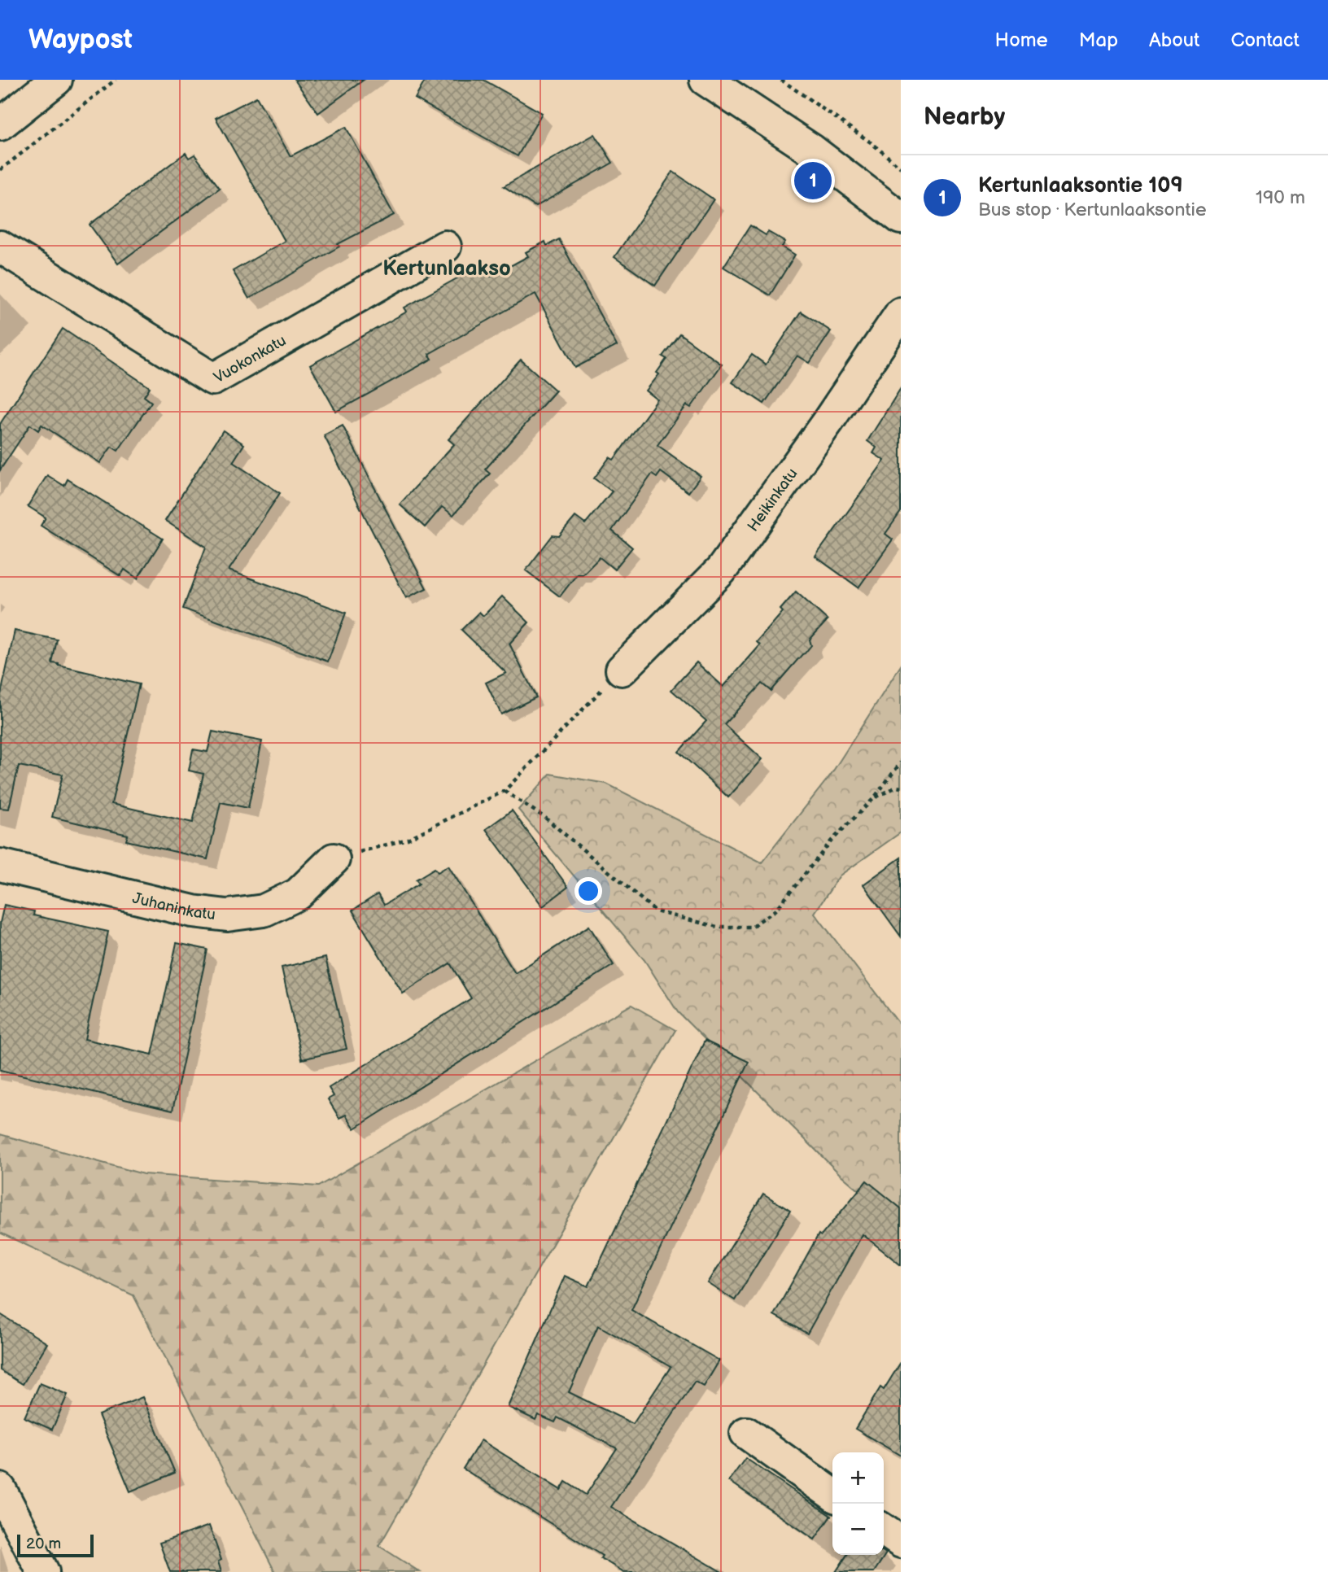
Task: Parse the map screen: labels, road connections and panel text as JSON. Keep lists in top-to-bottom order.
{
  "streets": {
    "street": ["Vuokonkatu", "Heikinkatu", "Juhaninkatu"]
  },
  "districts": ["Kertunlaakso"],
  "scale_bar": "20 m",
  "page": {
    "header": "Waypost",
    "nav": [
      "Home",
      "Map",
      "About",
      "Contact"
    ],
    "heading": "Nearby",
    "list": [
      {
        "mark": "1",
        "name": "Kertunlaaksontie 109",
        "note": "Bus stop · Kertunlaaksontie",
        "value": "190 m"
      }
    ],
    "pins": "1",
    "map_buttons": ["+", "−"],
    "scale": "20 m"
  }
}
